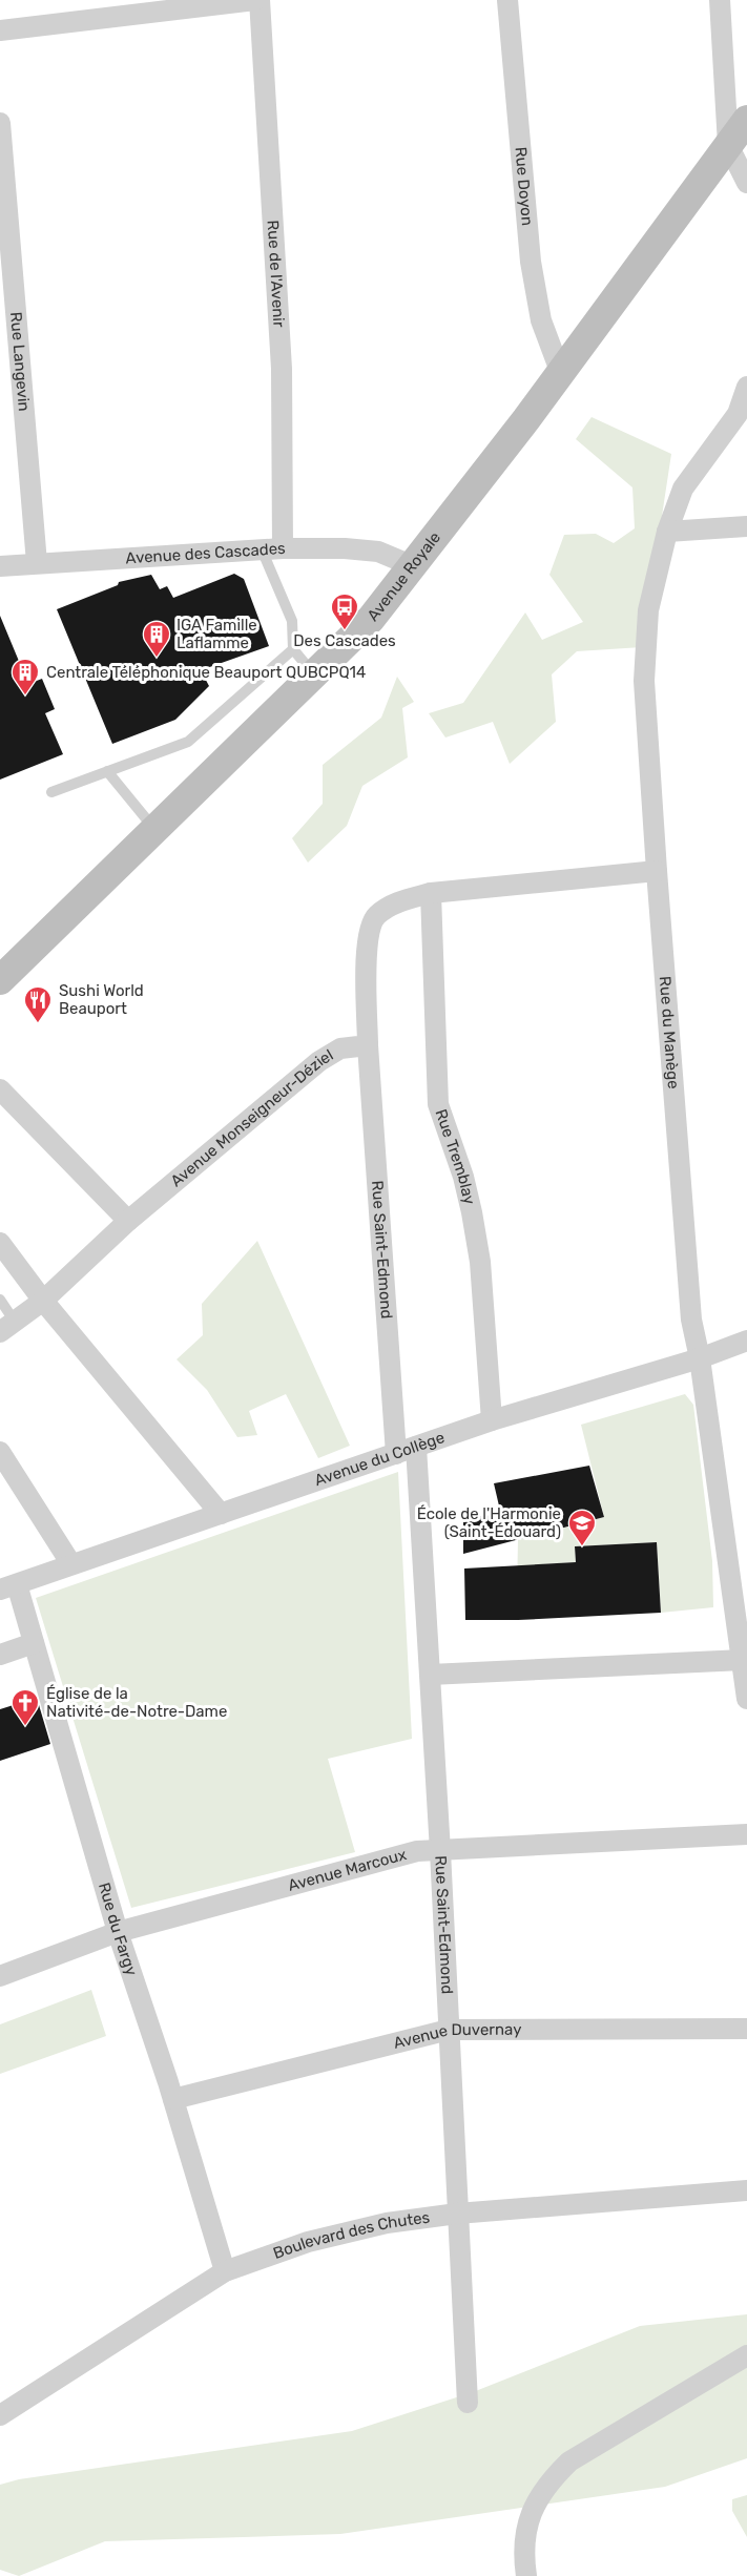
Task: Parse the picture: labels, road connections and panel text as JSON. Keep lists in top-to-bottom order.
{
  "streets": {
    "main road": ["Avenue Royale"],
    "street": [
      "Rue Doyon",
      "Rue de l'Avenir",
      "Rue Langevin",
      "Avenue des Cascades",
      "Rue du Manège",
      "Avenue Monseigneur-Déziel",
      "Rue Tremblay",
      "Rue Saint-Edmond",
      "Avenue du Collège",
      "Avenue Marcoux",
      "Rue du Fargy",
      "Avenue Duvernay",
      "Boulevard des Chutes"
    ]
  },
  "crossings": [
    ["Rue Doyon", "Avenue Royale"],
    ["Rue de l'Avenir", "Avenue des Cascades"],
    ["Rue Langevin", "Avenue des Cascades"],
    ["Avenue des Cascades", "Avenue Royale"],
    ["Rue du Manège", "Avenue du Collège"],
    ["Avenue Monseigneur-Déziel", "Rue Saint-Edmond"],
    ["Rue Tremblay", "Avenue du Collège"],
    ["Rue Saint-Edmond", "Avenue du Collège"],
    ["Rue Saint-Edmond", "Avenue Marcoux"],
    ["Rue Saint-Edmond", "Avenue Duvernay"],
    ["Rue Saint-Edmond", "Boulevard des Chutes"],
    ["Avenue du Collège", "Rue du Fargy"],
    ["Avenue Marcoux", "Rue du Fargy"],
    ["Rue du Fargy", "Avenue Duvernay"],
    ["Rue du Fargy", "Boulevard des Chutes"]
  ],
  "places": {
    "bus stop": ["Des Cascades"],
    "building": ["IGA Famille Laflamme", "Centrale Téléphonique Beauport QUBCPQ14"],
    "restaurant": ["Sushi World Beauport"],
    "school or university": ["École de l'Harmonie (Saint-Édouard)"],
    "church": ["Église de la Nativité-de-Notre-Dame"]
  }
}
